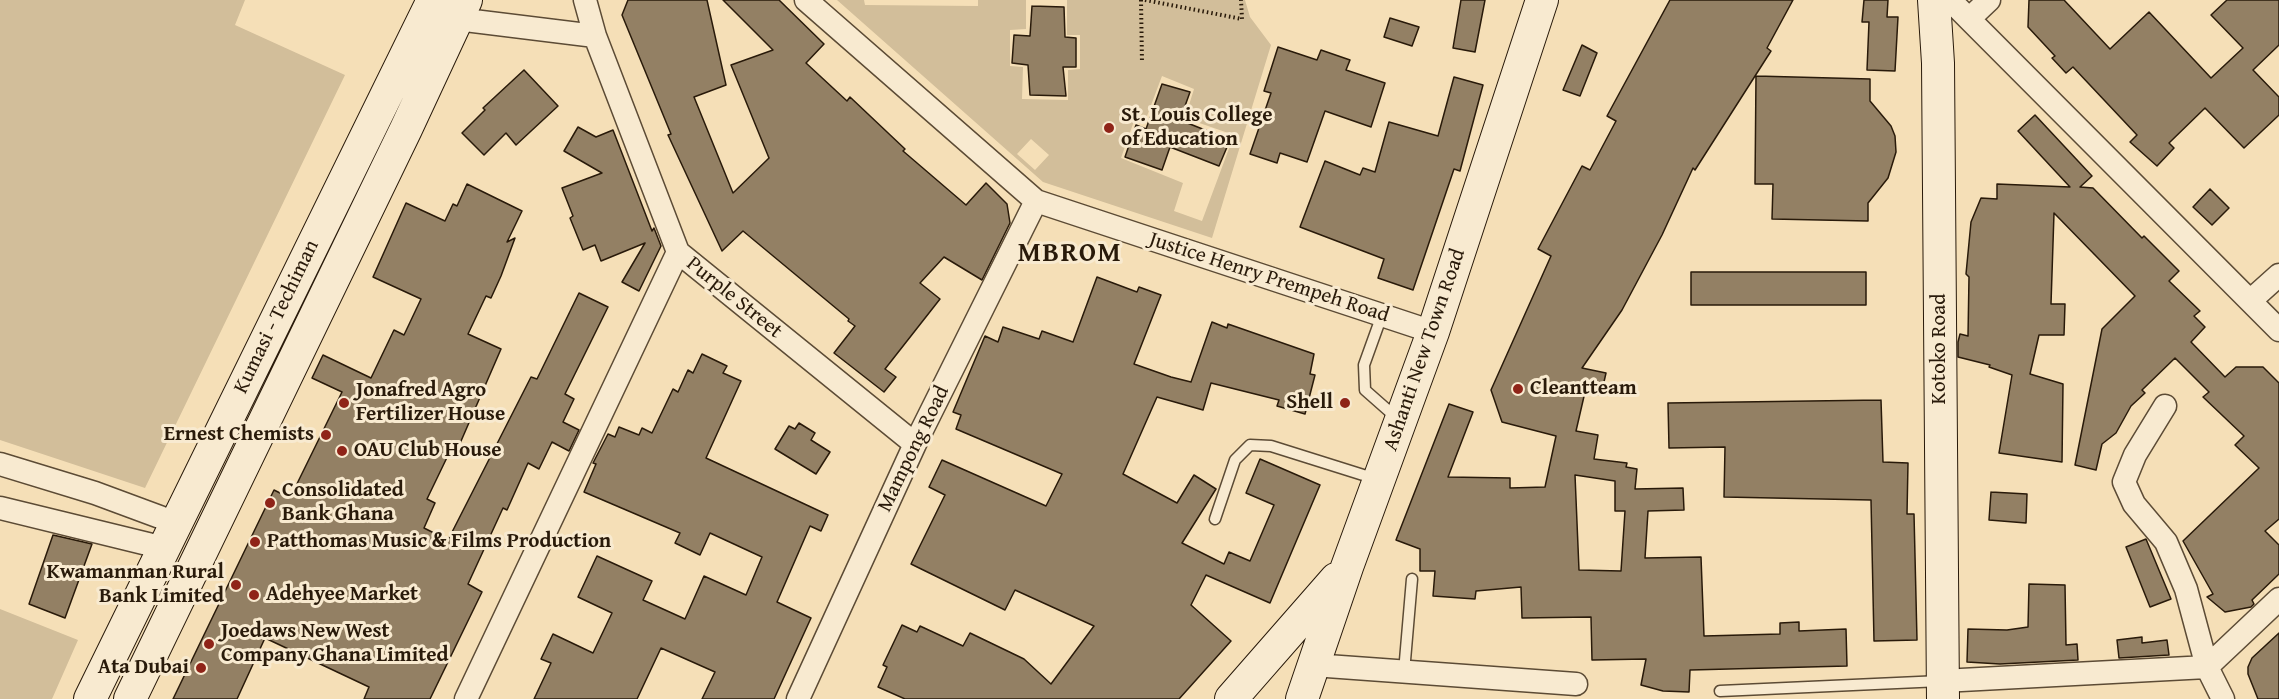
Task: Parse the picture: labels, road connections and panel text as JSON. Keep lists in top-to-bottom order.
{
  "streets": {
    "street": [
      "Justice Henry Prempeh Road",
      "Purple Street",
      "Kumasi - Techiman",
      "Kotoko Road",
      "Ashanti New Town Road",
      "Mampong Road"
    ]
  },
  "crossings": [
    ["Justice Henry Prempeh Road", "Ashanti New Town Road"],
    ["Justice Henry Prempeh Road", "Mampong Road"],
    ["Purple Street", "Mampong Road"]
  ],
  "districts": ["MBROM"],
  "places": [
    "St. Louis College of Education",
    "Cleantteam",
    "Jonafred Agro Fertilizer House",
    "Shell",
    "Ernest Chemists",
    "OAU Club House",
    "Consolidated Bank Ghana",
    "Patthomas Music & Films Production",
    "Kwamanman Rural Bank Limited",
    "Adehyee Market",
    "Joedaws New West Company Ghana Limited",
    "Ata Dubai"
  ]
}
